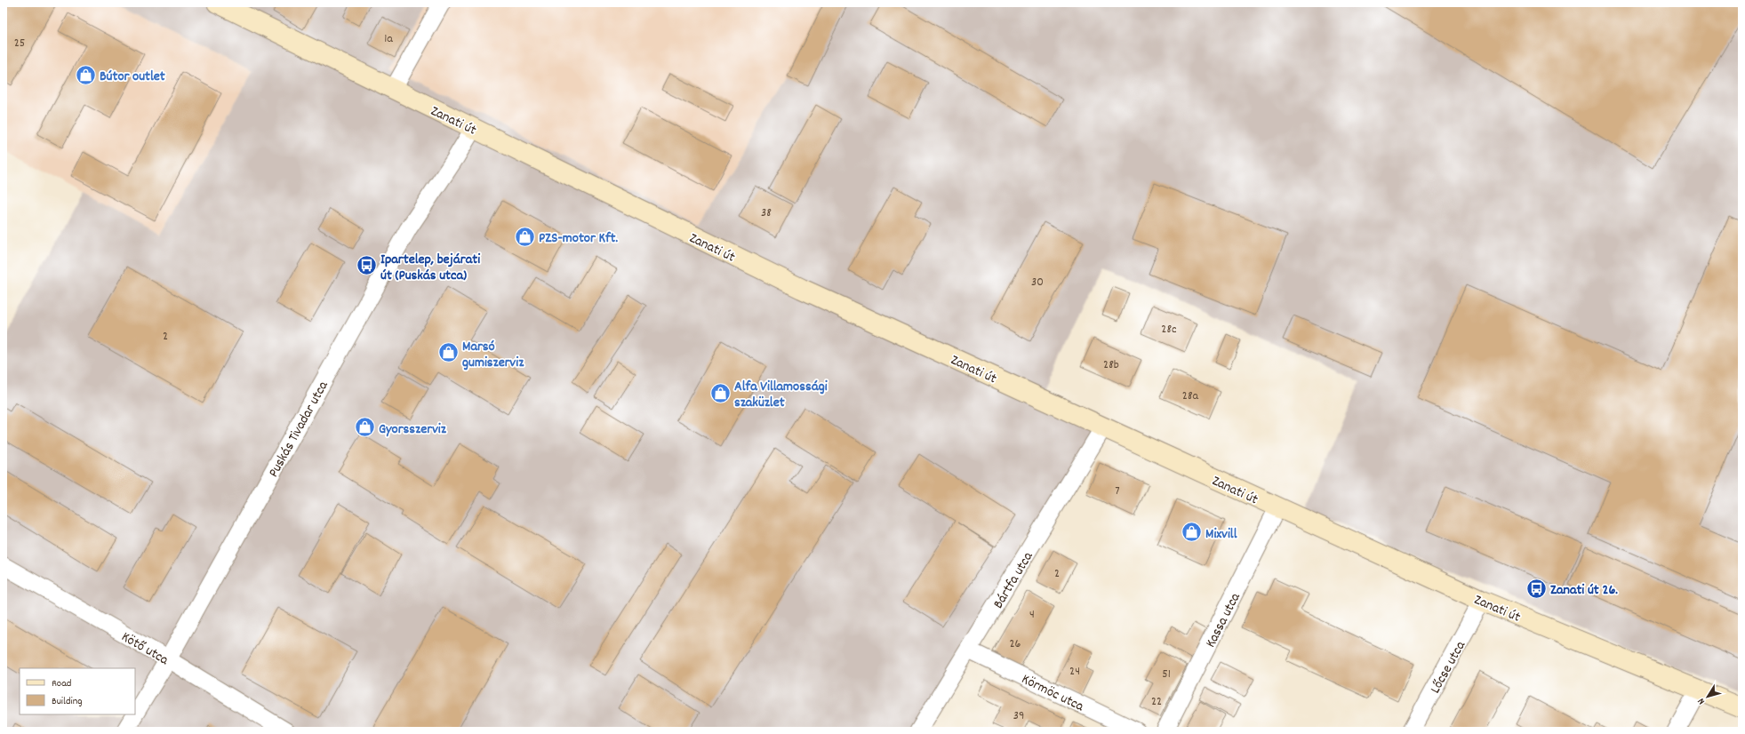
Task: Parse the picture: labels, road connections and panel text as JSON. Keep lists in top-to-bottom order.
{
  "streets": {
    "street": [
      "Zanati út",
      "Puskás Tivadar utca",
      "Bártfa utca",
      "Kassa utca",
      "Kötő utca",
      "Lőcse utca",
      "Körmöc utca"
    ]
  },
  "crossings": [
    ["Zanati út", "Puskás Tivadar utca"],
    ["Zanati út", "Bártfa utca"],
    ["Zanati út", "Kassa utca"],
    ["Zanati út", "Lőcse utca"],
    ["Puskás Tivadar utca", "Kötő utca"],
    ["Bártfa utca", "Körmöc utca"]
  ],
  "places": {
    "shop": [
      "Bútor outlet",
      "PZS-motor Kft.",
      "Marsó gumiszerviz",
      "Alfa Villamossági szaküzlet",
      "Gyorsszerviz",
      "Mixvill"
    ],
    "bus stop": ["Ipartelep, bejárati út (Puskás utca)", "Zanati út 26."]
  },
  "house_numbers": [
    "1a",
    "25",
    "38",
    "30",
    "28c",
    "2",
    "28b",
    "28a",
    "7",
    "2",
    "4",
    "26",
    "24",
    "51",
    "22",
    "39"
  ],
  "legend": ["Road", "Building"],
  "north": "bottom left"
}
